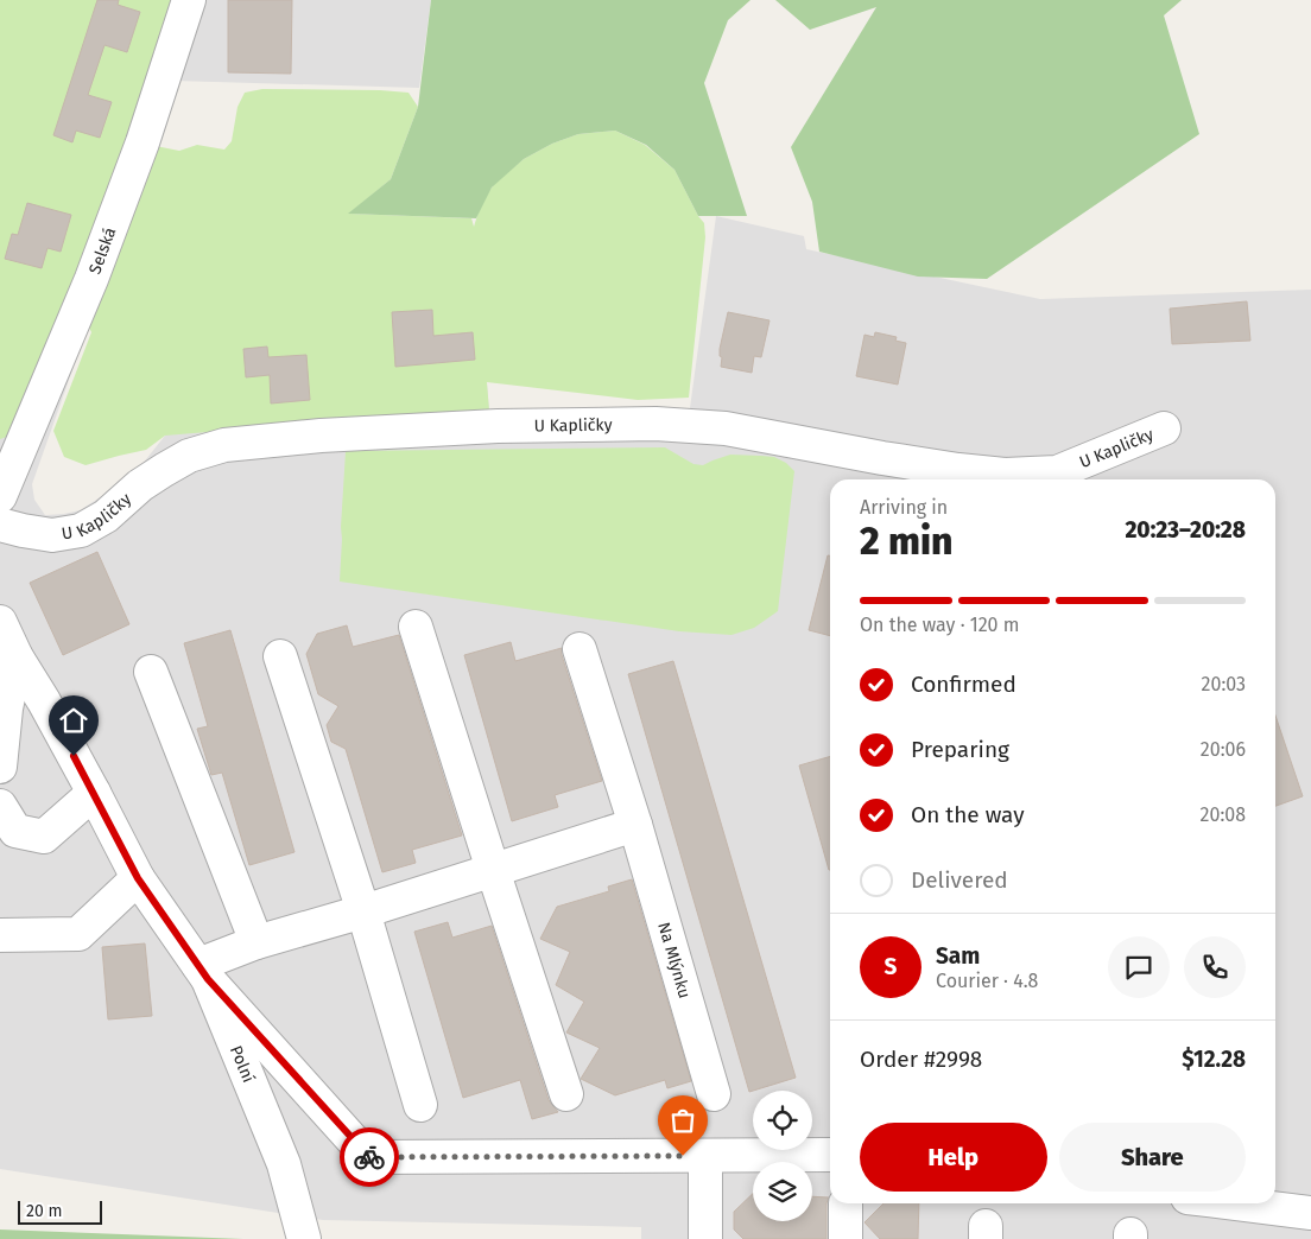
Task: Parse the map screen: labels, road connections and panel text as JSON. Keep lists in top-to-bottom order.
{
  "streets": {
    "street": [
      "Selská",
      "U Kapličky",
      "Na Mlýnku",
      "Polní"
    ]
  },
  "scale_bar": "20 m",
  "page": {
    "heading": ["2 min", "Arriving in", "20:23–20:28"],
    "panel": [
      "Sam",
      "Courier · 4.8",
      "Order #2998",
      "$12.28"
    ],
    "bar": "On the way · 120 m",
    "list": [
      ["Confirmed", "20:03"],
      ["Preparing", "20:06"],
      ["On the way", "20:08"],
      "Delivered"
    ],
    "round": "S",
    "buttons": ["Help", "Share"],
    "scale": "20 m"
  }
}
